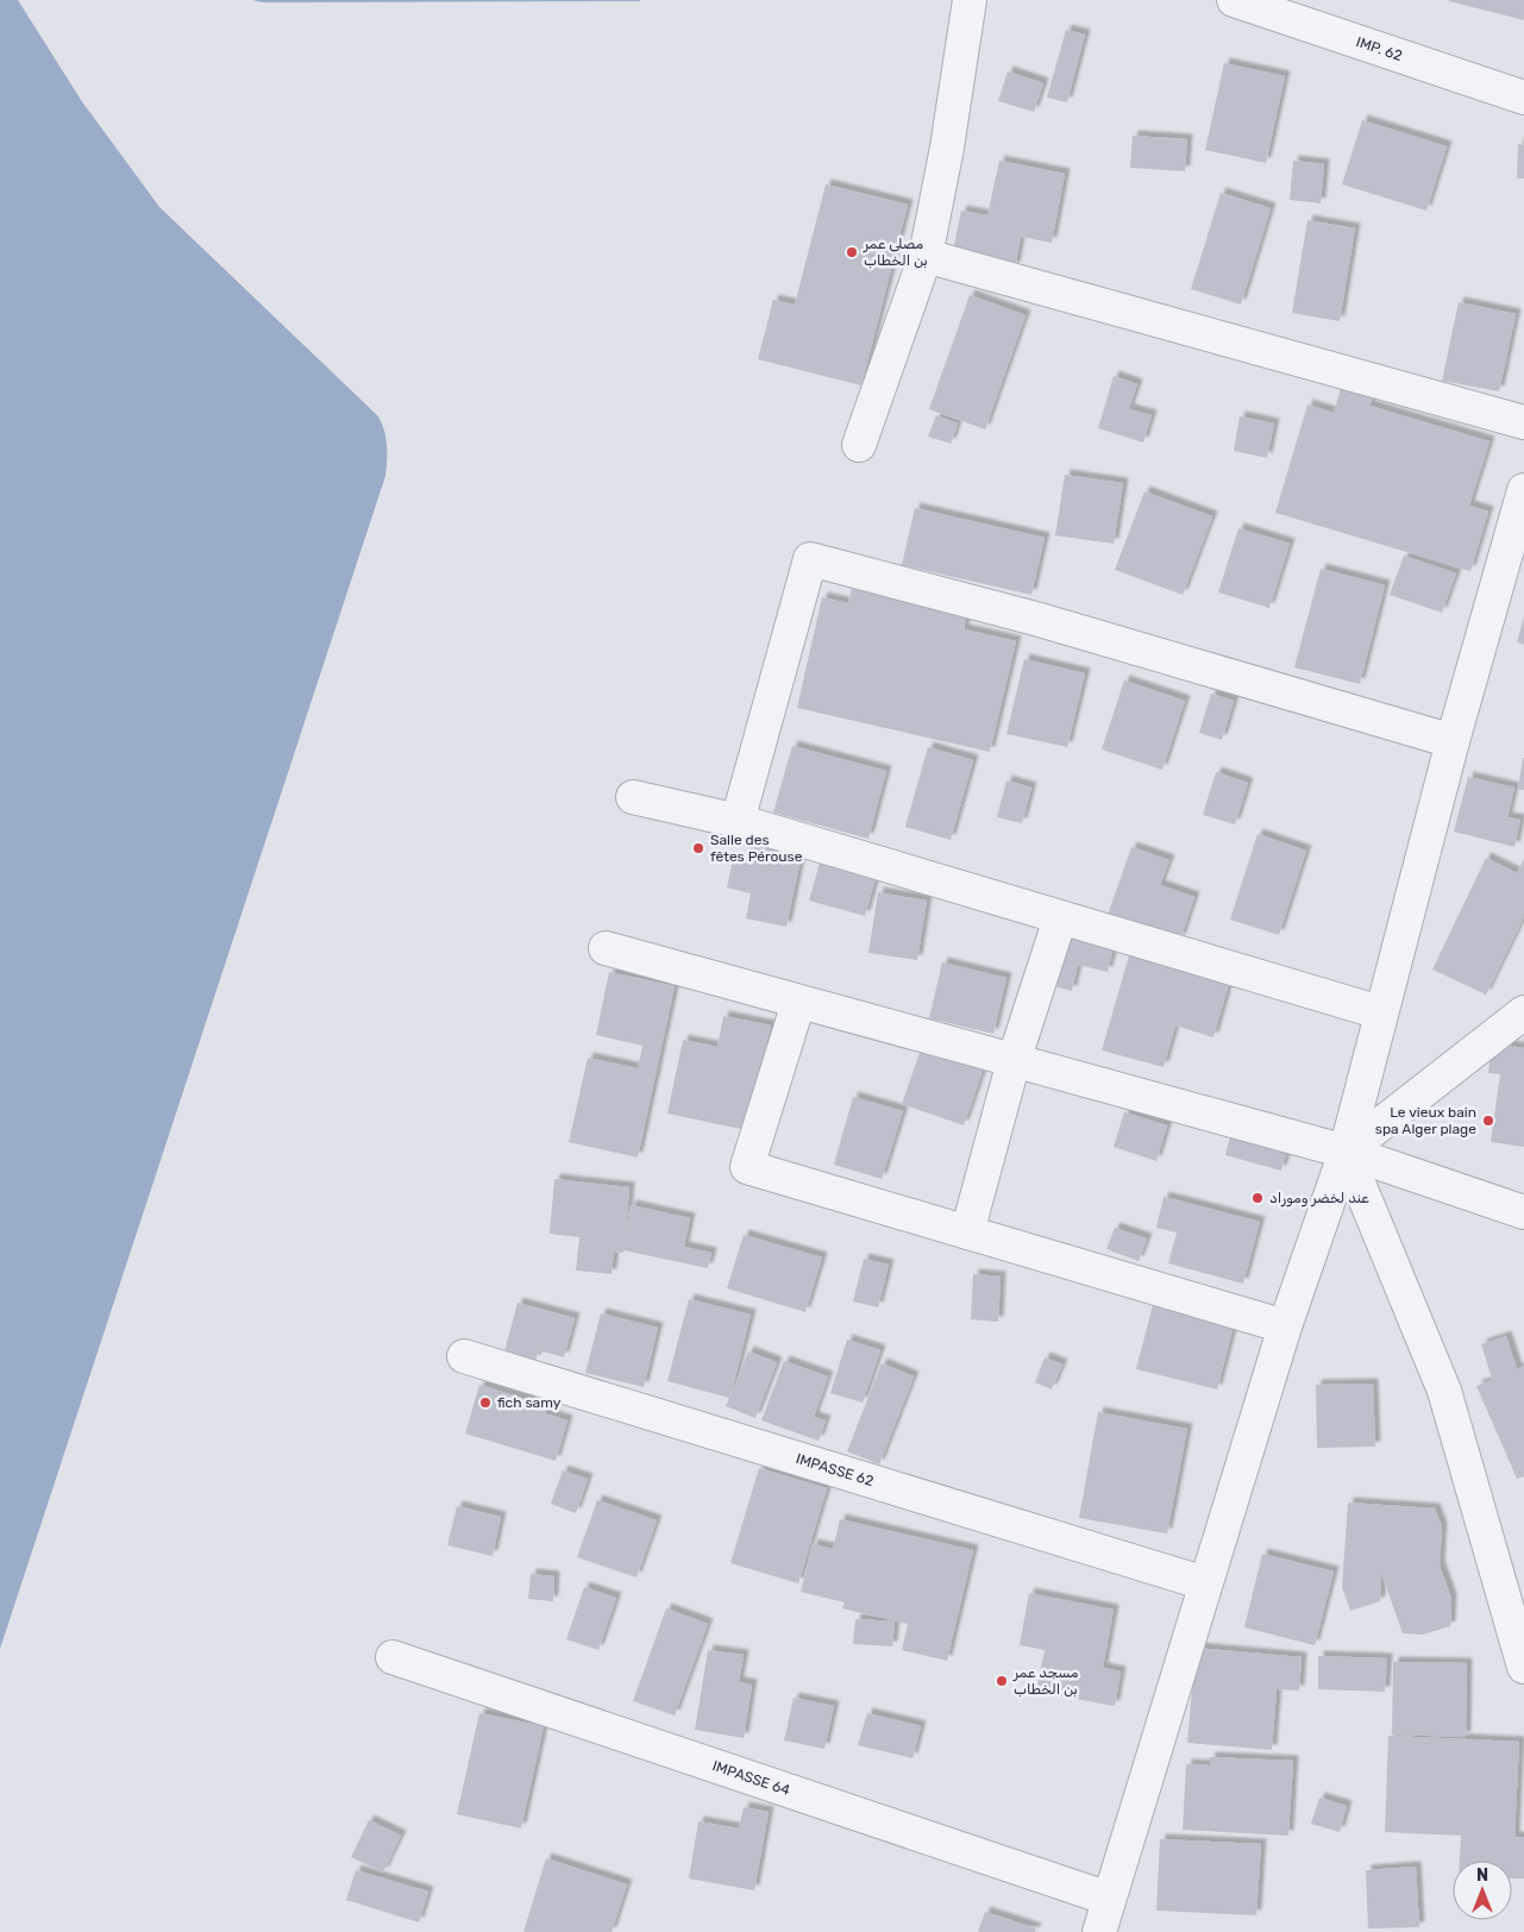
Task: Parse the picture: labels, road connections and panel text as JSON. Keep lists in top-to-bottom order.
{
  "streets": {
    "street": ["IMP. 62", "IMPASSE 62", "IMPASSE 64"]
  },
  "places": [
    "مصلى عمر بن الخطاب",
    "Salle des fêtes Pérouse",
    "Le vieux bain spa Alger plage",
    "عند لخضر وموراد",
    "fich samy",
    "مسجد عمر بن الخطاب"
  ],
  "north": "top"
}
